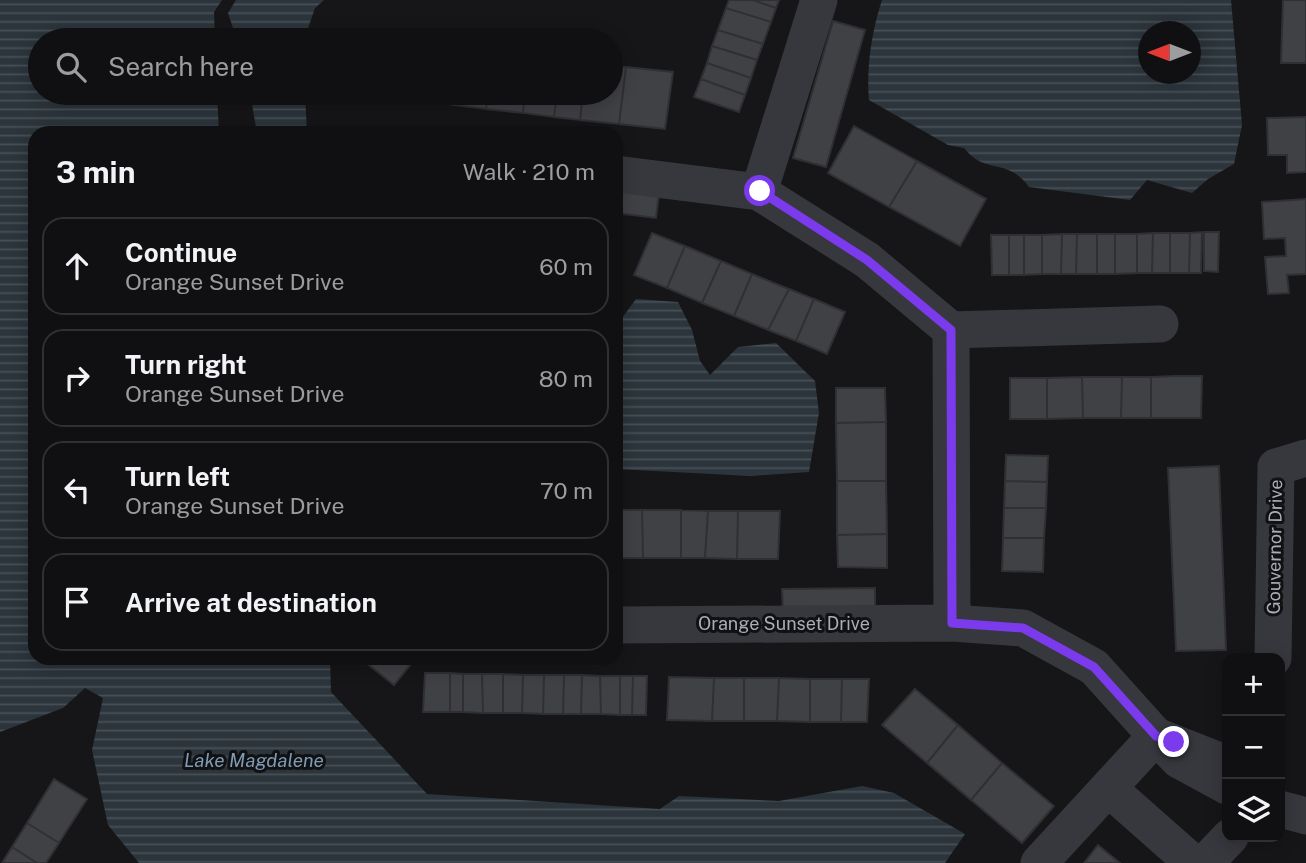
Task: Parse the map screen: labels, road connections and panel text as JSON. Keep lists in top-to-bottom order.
{
  "streets": {
    "street": ["Gouvernor Drive", "Orange Sunset Drive"]
  },
  "water": ["Lake Magdalene"],
  "north": "left",
  "page": {
    "search": "Search here",
    "heading": ["3 min", "Walk · 210 m"],
    "list": [
      ["Continue", "Orange Sunset Drive", "60 m"],
      ["Turn right", "Orange Sunset Drive", "80 m"],
      ["Turn left", "Orange Sunset Drive", "70 m"],
      "Arrive at destination"
    ],
    "map_buttons": ["+", "−"]
  }
}
